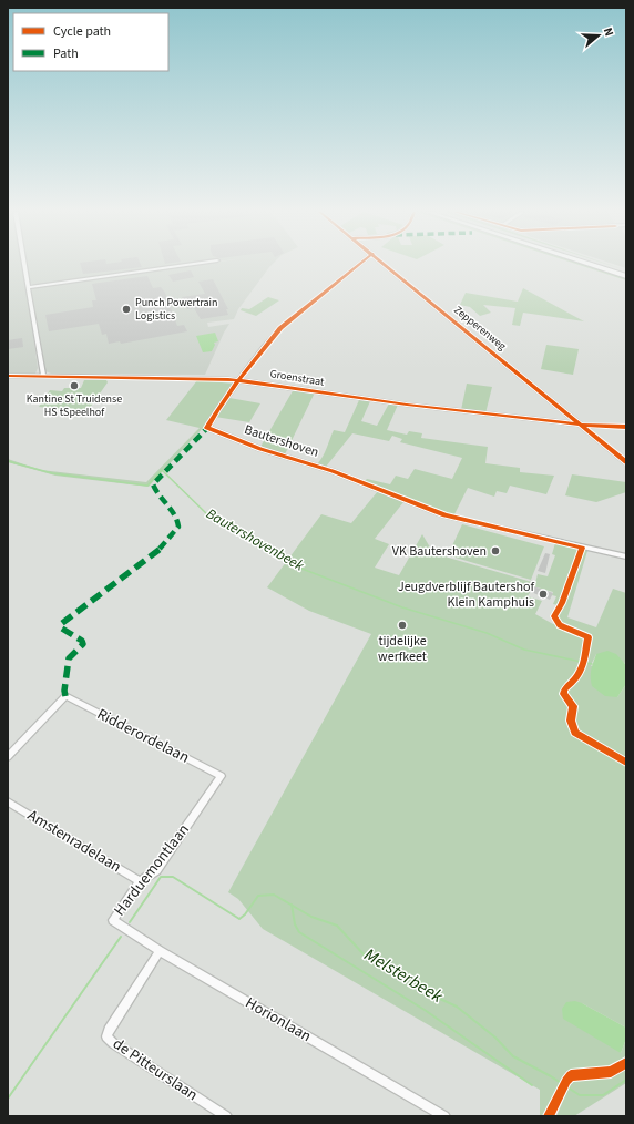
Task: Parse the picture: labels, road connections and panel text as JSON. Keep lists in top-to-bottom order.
{
  "streets": {
    "street": [
      "Zepperenweg",
      "Groenstraat",
      "Bautershoven",
      "Ridderordelaan",
      "Amstenradelaan",
      "Harduemontlaan",
      "Horionlaan",
      "de Pitteurslaan"
    ]
  },
  "crossings": [
    ["Zepperenweg", "Groenstraat"],
    ["Groenstraat", "Bautershoven"],
    ["Ridderordelaan", "Harduemontlaan"],
    ["Amstenradelaan", "Harduemontlaan"],
    ["Harduemontlaan", "Horionlaan"],
    ["Horionlaan", "de Pitteurslaan"]
  ],
  "water": ["Bautershovenbeek", "Melsterbeek"],
  "places": [
    "Punch Powertrain Logistics",
    "Kantine St Truidense HS tSpeelhof",
    "VK Bautershoven",
    "Jeugdverblijf Bautershof Klein Kamphuis",
    "tijdelijke werfkeet"
  ],
  "legend": ["Cycle path", "Path"],
  "north": "right"
}
